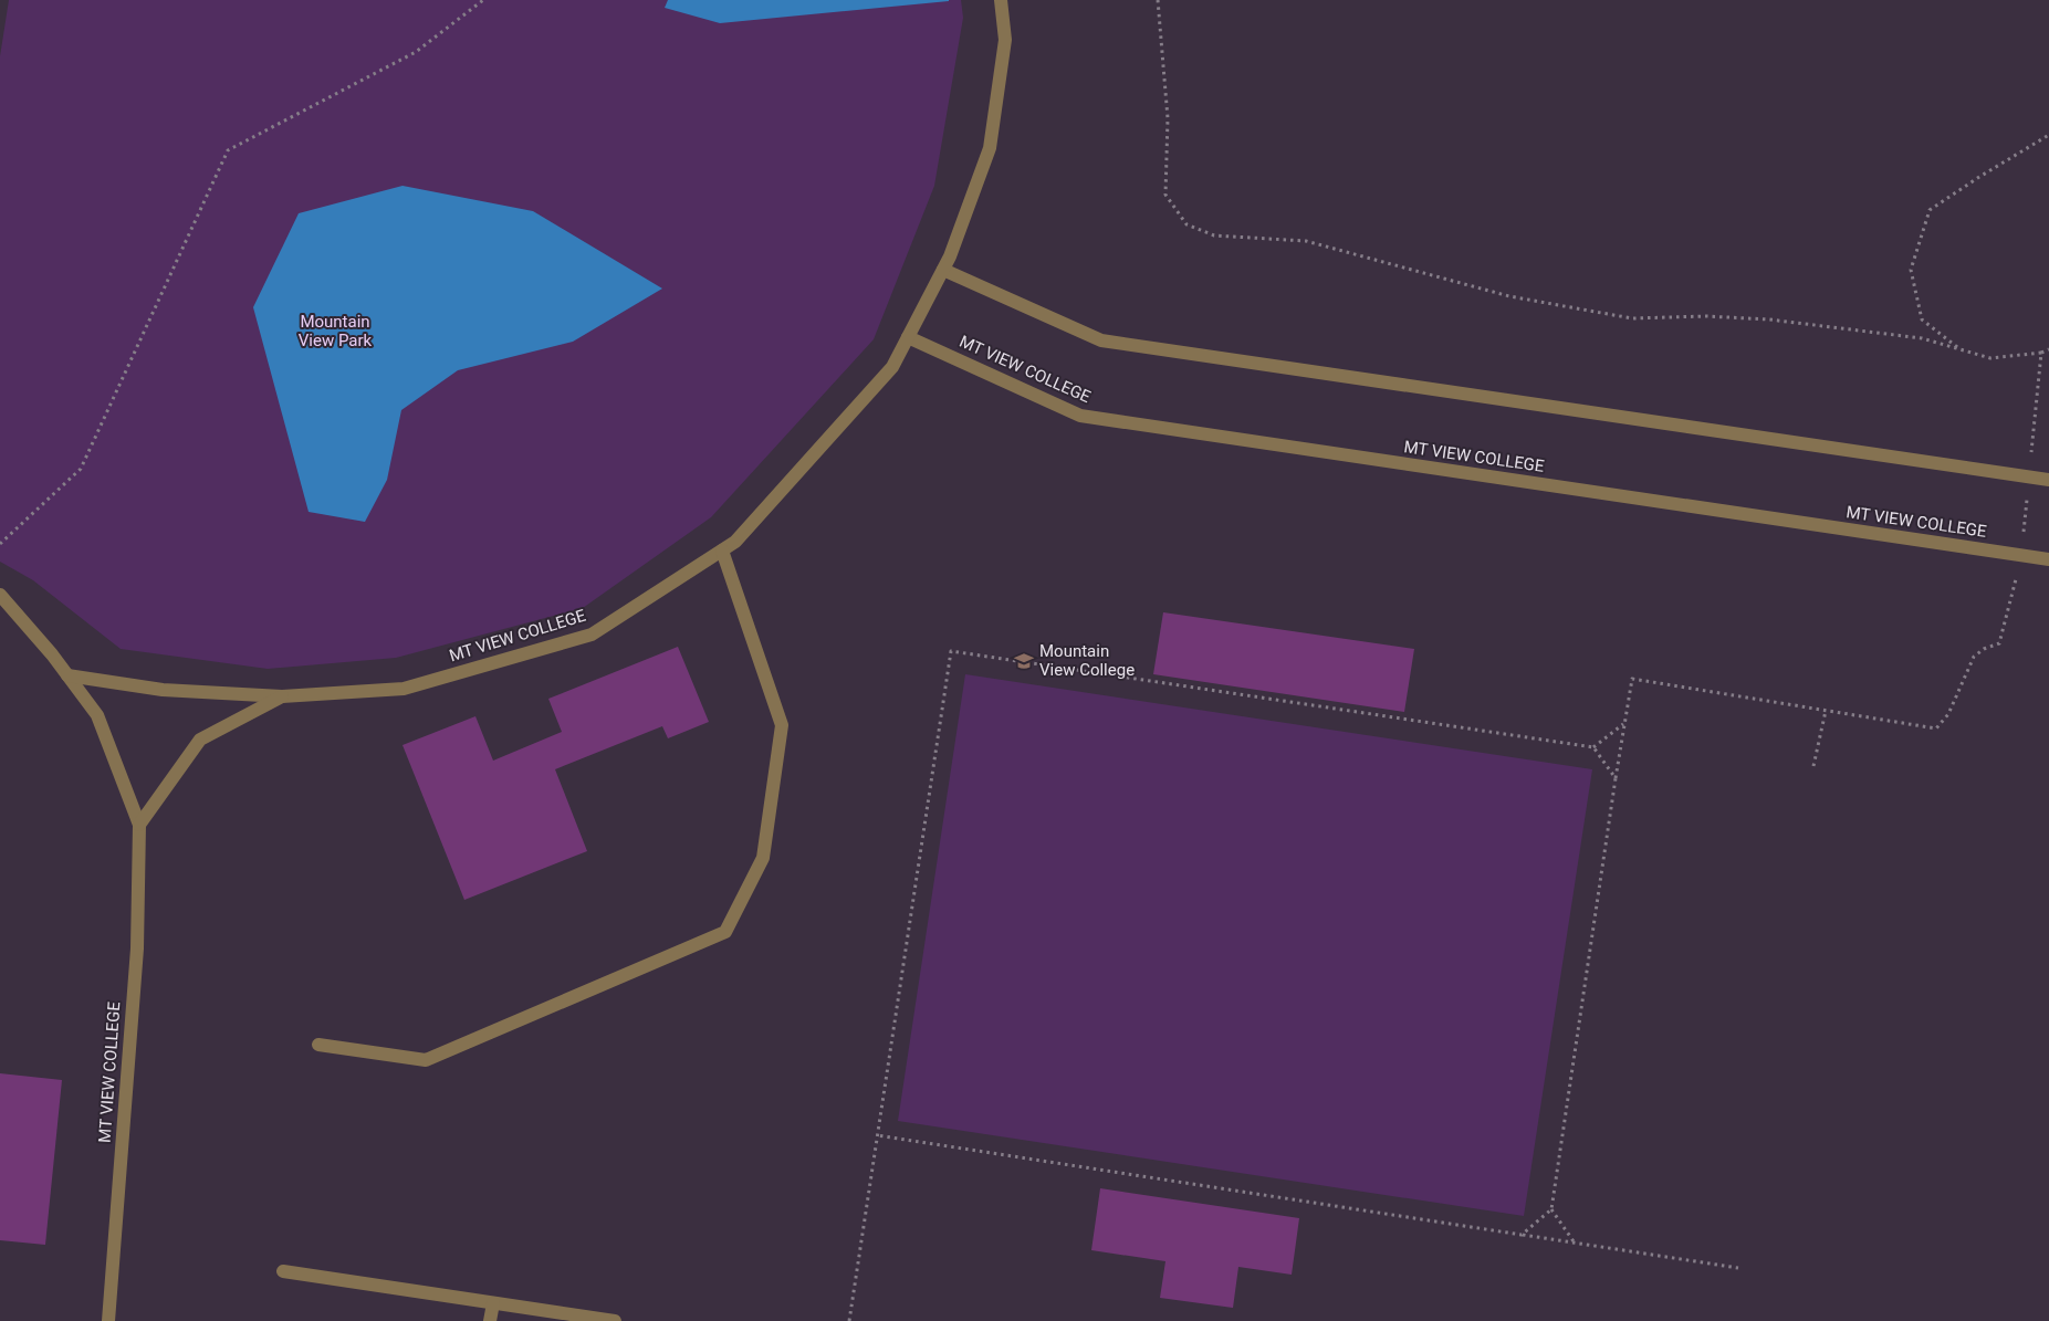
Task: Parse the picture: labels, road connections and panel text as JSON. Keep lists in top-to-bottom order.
{
  "streets": {
    "street": ["MT VIEW COLLEGE"]
  },
  "parks": ["Mountain View Park"],
  "places": {
    "school or university": ["Mountain View College"]
  }
}
